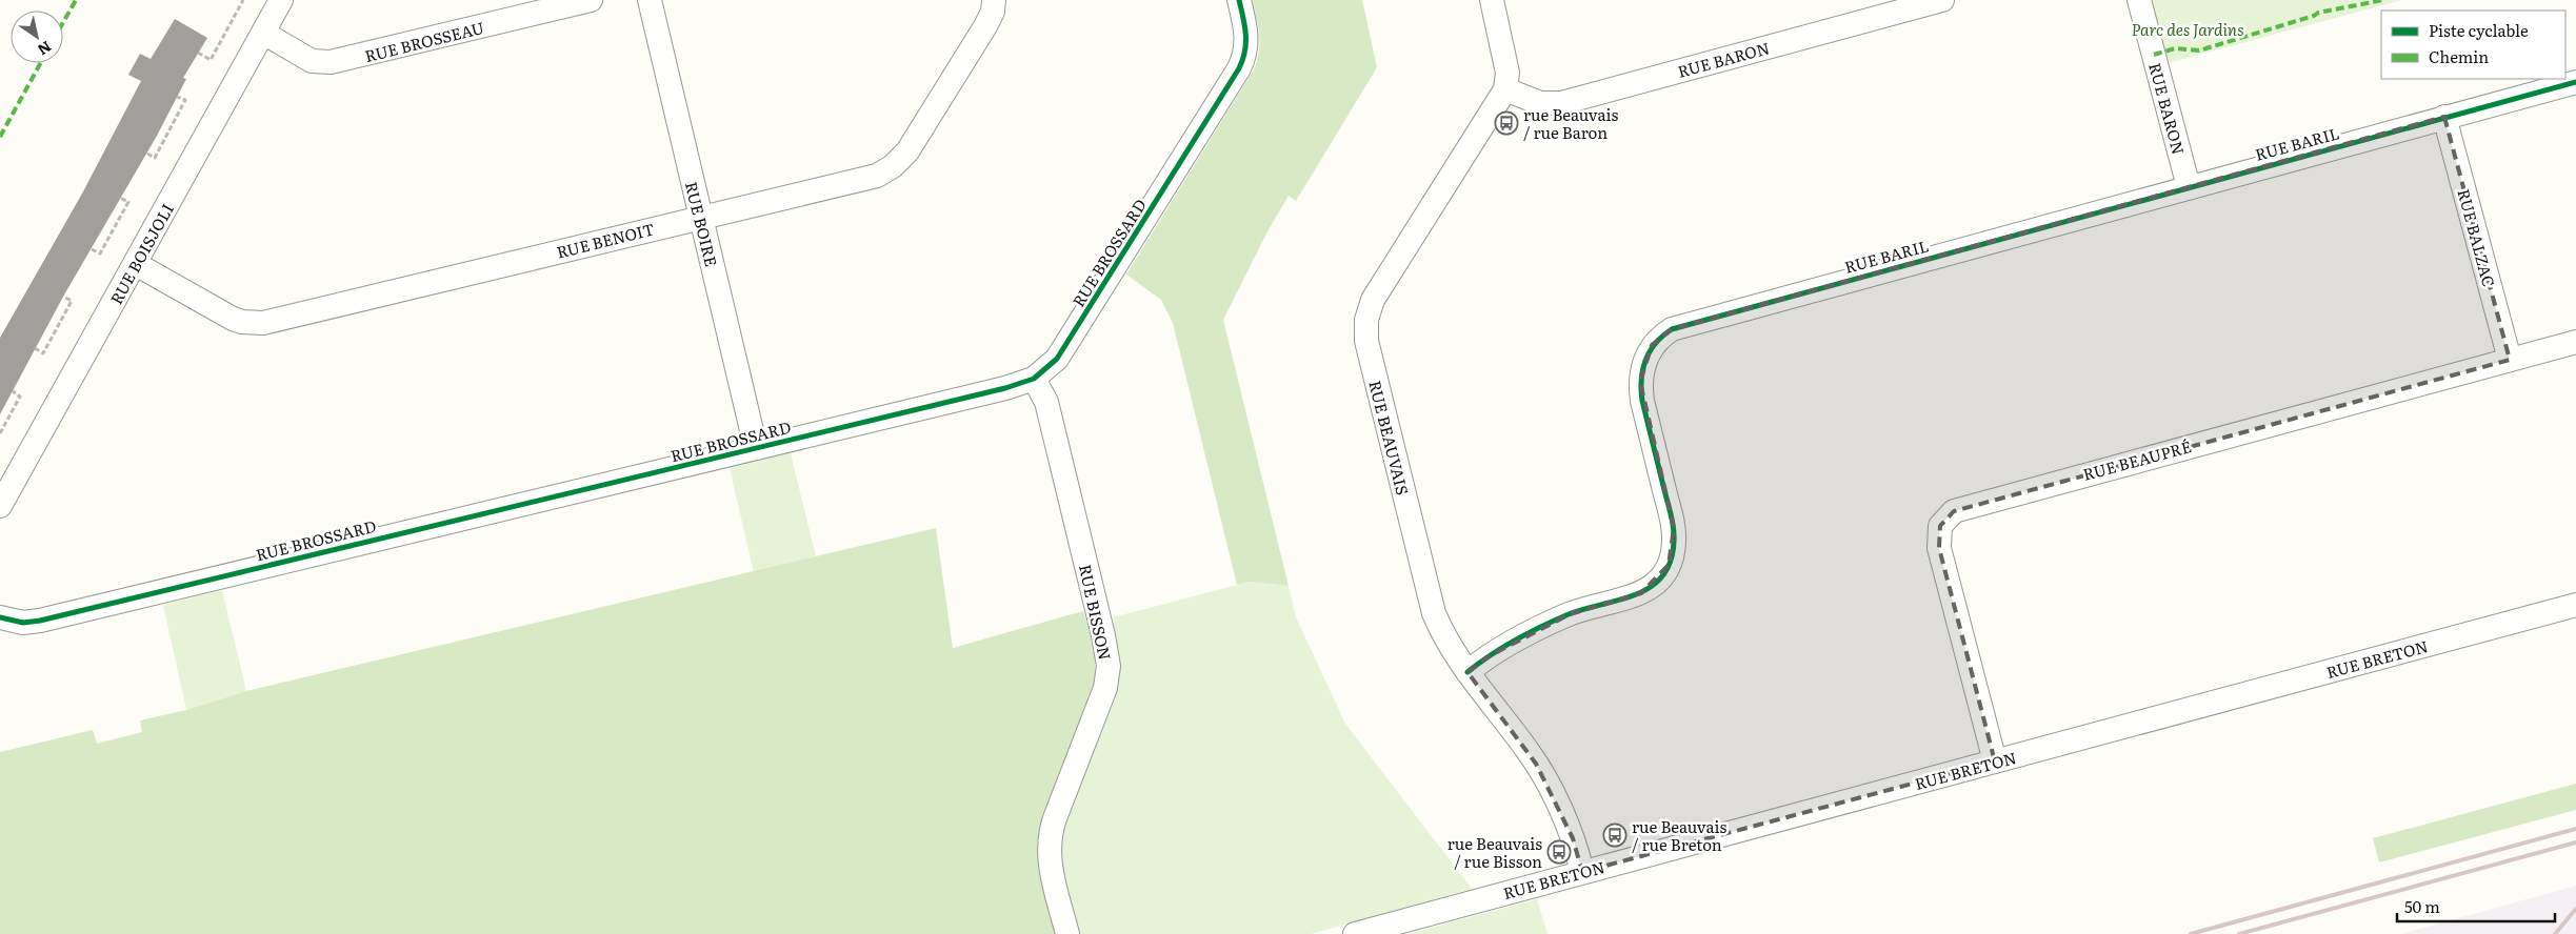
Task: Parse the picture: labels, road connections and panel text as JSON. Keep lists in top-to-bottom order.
{
  "streets": {
    "street": [
      "RUE BROSSEAU",
      "RUE BARON",
      "RUE BARIL",
      "RUE BOIRE",
      "RUE BALZAC",
      "RUE BENOIT",
      "RUE BROSSARD",
      "RUE BOISJOLI",
      "RUE BEAUVAIS",
      "RUE BEAUPRÉ",
      "RUE BISSON",
      "RUE BRETON"
    ]
  },
  "crossings": [
    ["RUE BROSSEAU", "RUE BOISJOLI"],
    ["RUE BARON", "RUE BARIL"],
    ["RUE BARON", "RUE BEAUVAIS"],
    ["RUE BARIL", "RUE BALZAC"],
    ["RUE BARIL", "RUE BEAUVAIS"],
    ["RUE BOIRE", "RUE BENOIT"],
    ["RUE BOIRE", "RUE BROSSARD"],
    ["RUE BALZAC", "RUE BEAUPRÉ"],
    ["RUE BENOIT", "RUE BOISJOLI"],
    ["RUE BROSSARD", "RUE BISSON"],
    ["RUE BEAUVAIS", "RUE BRETON"],
    ["RUE BEAUPRÉ", "RUE BRETON"]
  ],
  "parks": ["Parc des Jardins"],
  "places": {
    "bus stop": ["rue Beauvais / rue Baron", "rue Beauvais / rue Breton", "rue Beauvais / rue Bisson"]
  },
  "legend": ["Piste cyclable", "Chemin"],
  "scale_bar": "50 m",
  "north": "bottom right"
}
